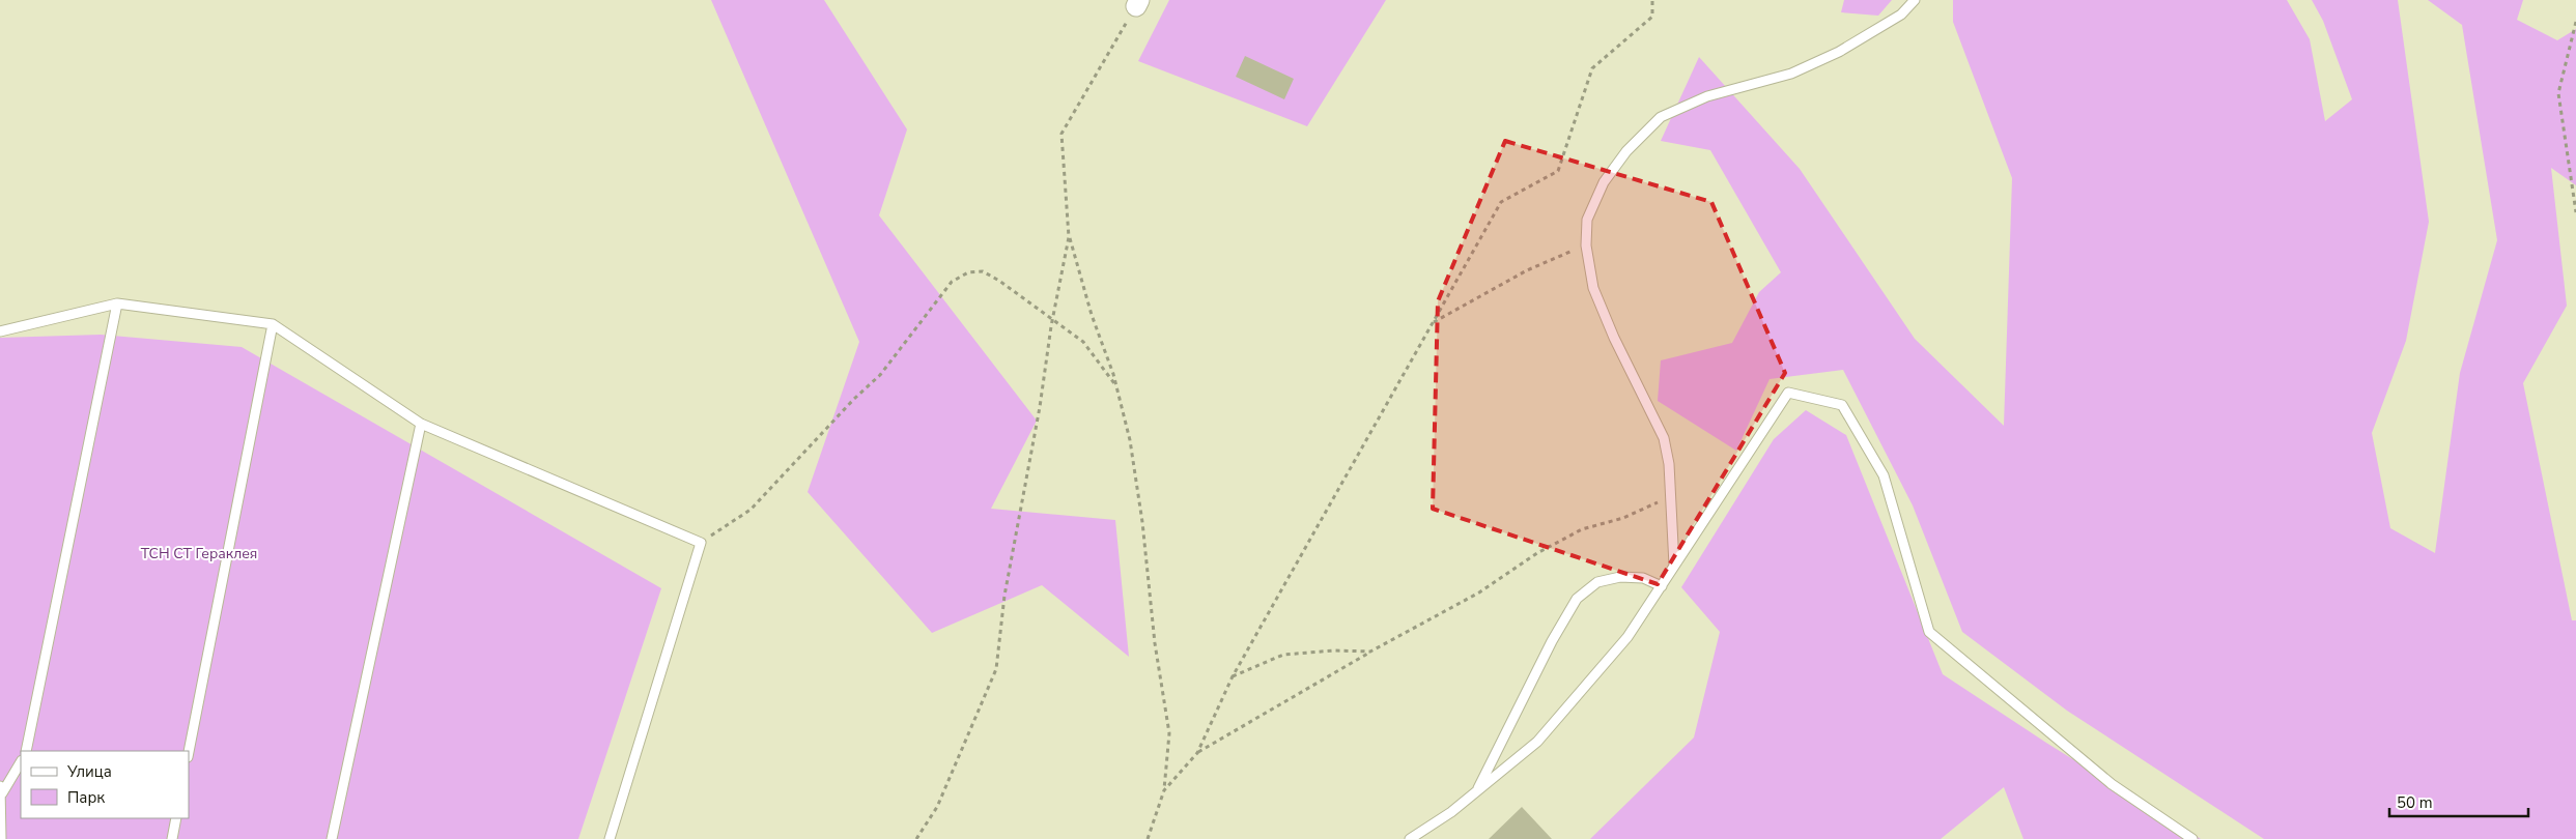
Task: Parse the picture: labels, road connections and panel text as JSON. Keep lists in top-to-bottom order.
{
  "parks": ["ТСН СТ Гераклея"],
  "legend": ["Улица", "Парк"],
  "scale_bar": "50 m"
}
